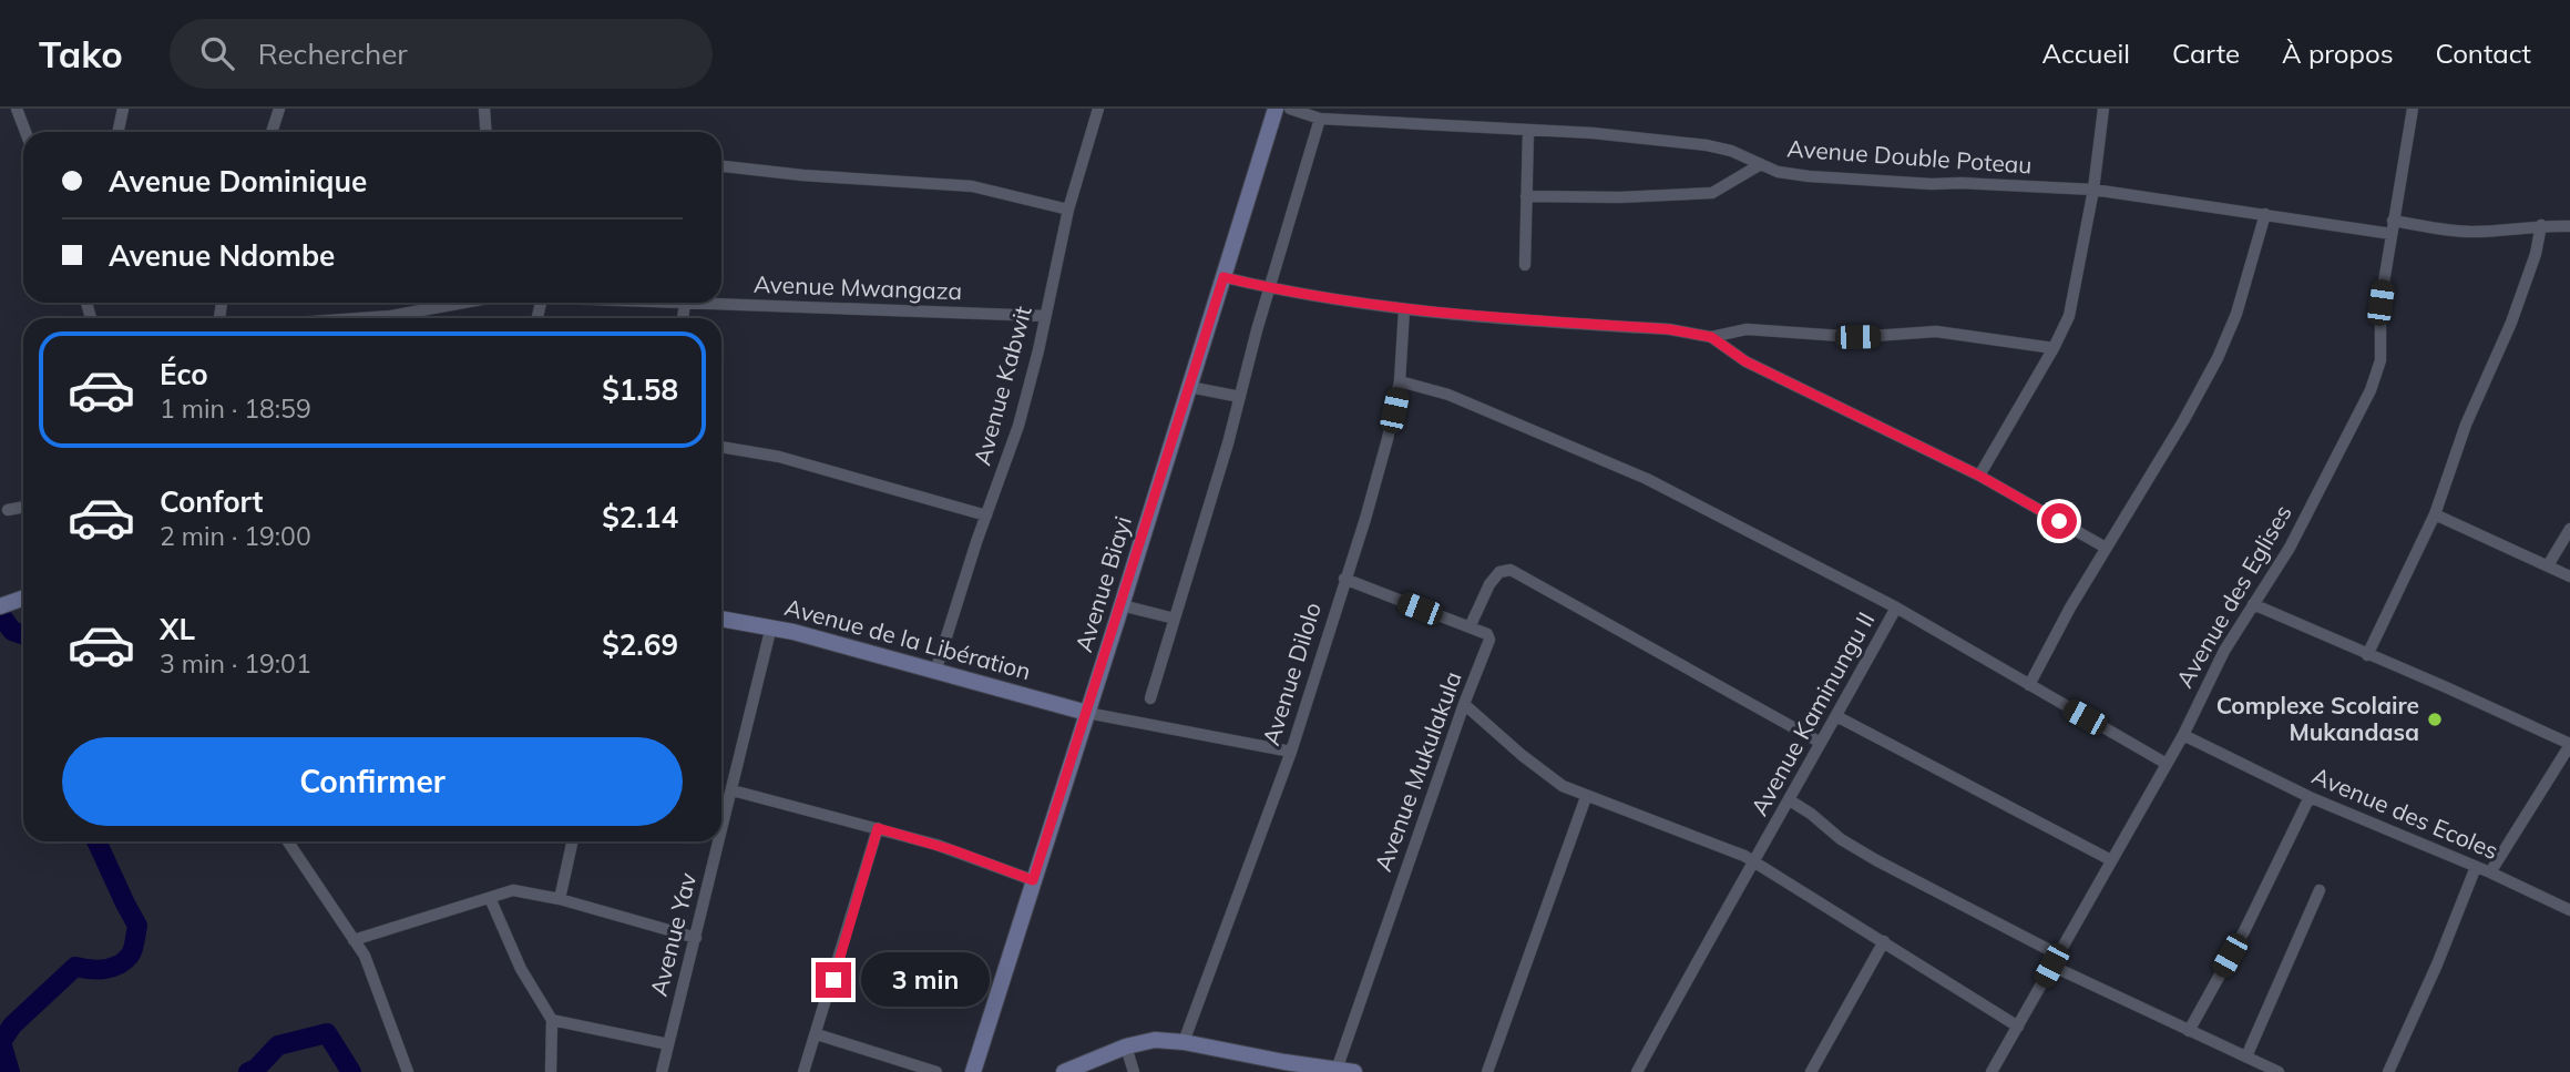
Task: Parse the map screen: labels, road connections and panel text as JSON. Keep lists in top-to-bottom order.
{
  "streets": {
    "street": [
      "Avenue Double Poteau",
      "Avenue Mwangaza",
      "Avenue Kabwit",
      "Avenue Biayi",
      "Avenue des Eglises",
      "Avenue de la Libération",
      "Avenue Dilolo",
      "Avenue Kaminungu II",
      "Avenue Mukulakula",
      "Avenue des Ecoles",
      "Avenue Yav"
    ]
  },
  "crossings": [
    ["Avenue Double Poteau", "Avenue des Eglises"],
    ["Avenue Mwangaza", "Avenue Kabwit"],
    ["Avenue Kabwit", "Avenue de la Libération"],
    ["Avenue Biayi", "Avenue de la Libération"],
    ["Avenue des Eglises", "Avenue Kaminungu II"],
    ["Avenue des Eglises", "Avenue des Ecoles"],
    ["Avenue de la Libération", "Avenue Yav"]
  ],
  "places": ["Complexe Scolaire Mukandasa"],
  "page": {
    "header": "Tako",
    "search": "Rechercher",
    "nav": [
      "Accueil",
      "Carte",
      "À propos",
      "Contact"
    ],
    "banner": ["Avenue Dominique", "Avenue Ndombe"],
    "list": [
      {
        "name": "Éco",
        "note": "1 min · 18:59",
        "value": "$1.58"
      },
      {
        "name": "Confort",
        "note": "2 min · 19:00",
        "value": "$2.14"
      },
      {
        "name": "XL",
        "note": "3 min · 19:01",
        "value": "$2.69"
      }
    ],
    "buttons": "Confirmer",
    "bubble": "3 min"
  }
}
